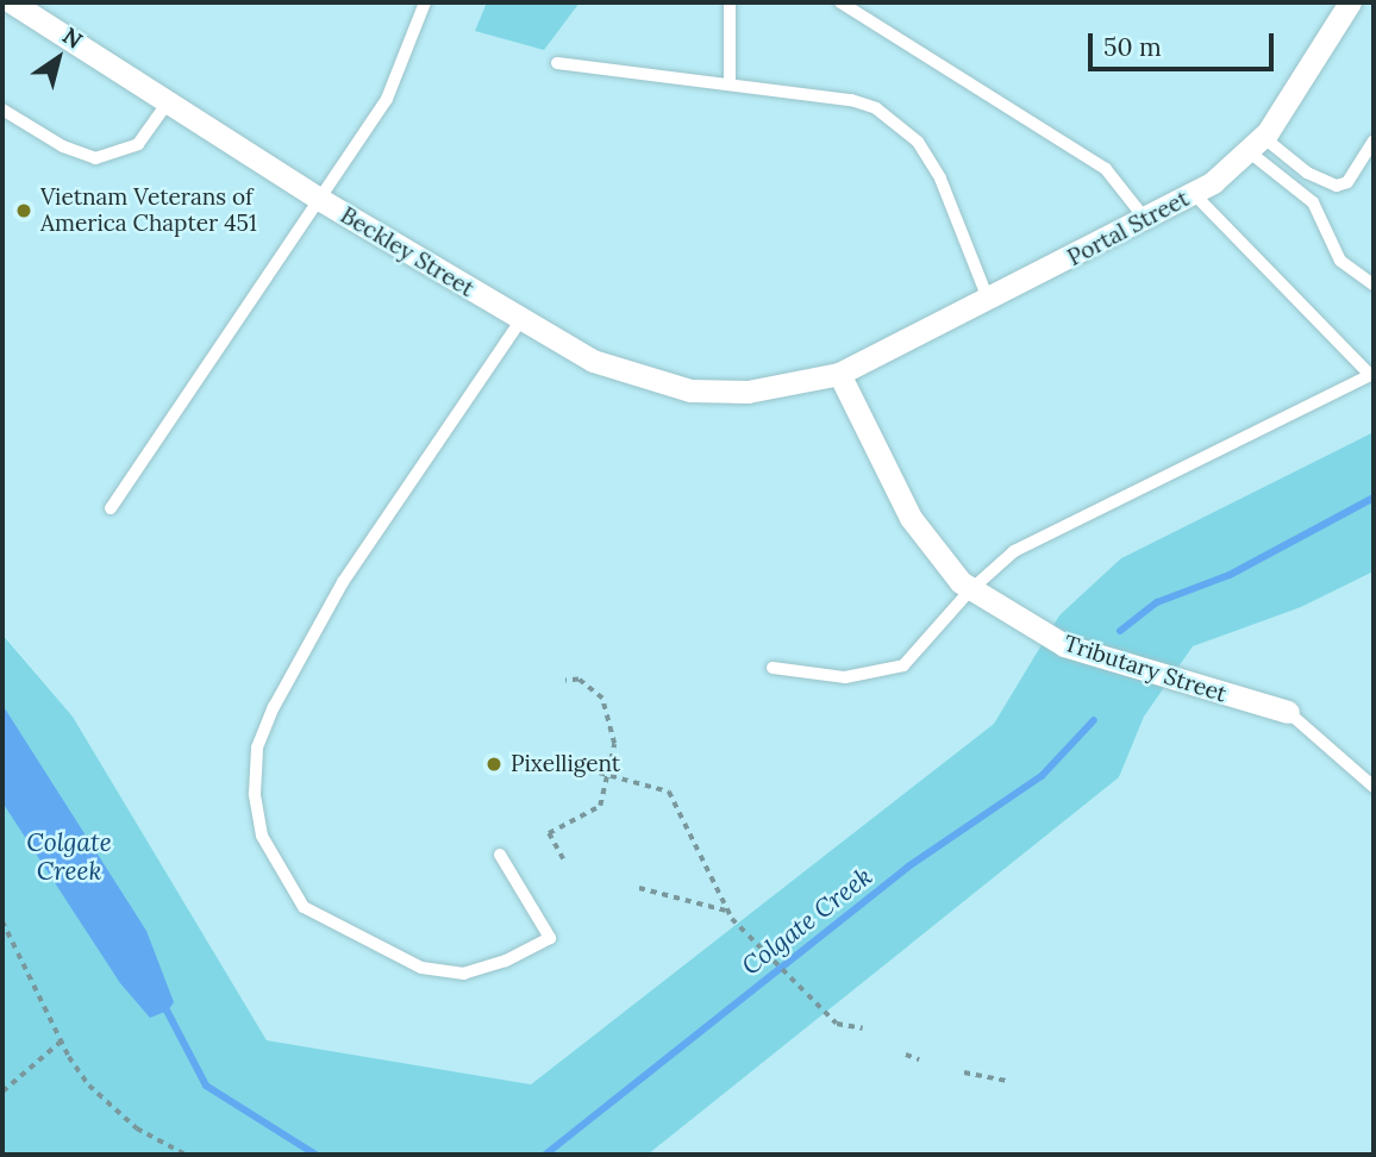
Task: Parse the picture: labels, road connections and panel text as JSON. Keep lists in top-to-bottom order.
{
  "streets": {
    "street": ["Portal Street", "Beckley Street", "Tributary Street"]
  },
  "crossings": [
    ["Portal Street", "Beckley Street"],
    ["Portal Street", "Tributary Street"],
    ["Beckley Street", "Tributary Street"]
  ],
  "water": ["Colgate Creek"],
  "places": ["Vietnam Veterans of America Chapter 451", "Pixelligent"],
  "scale_bar": "50 m",
  "north": "top right"
}
